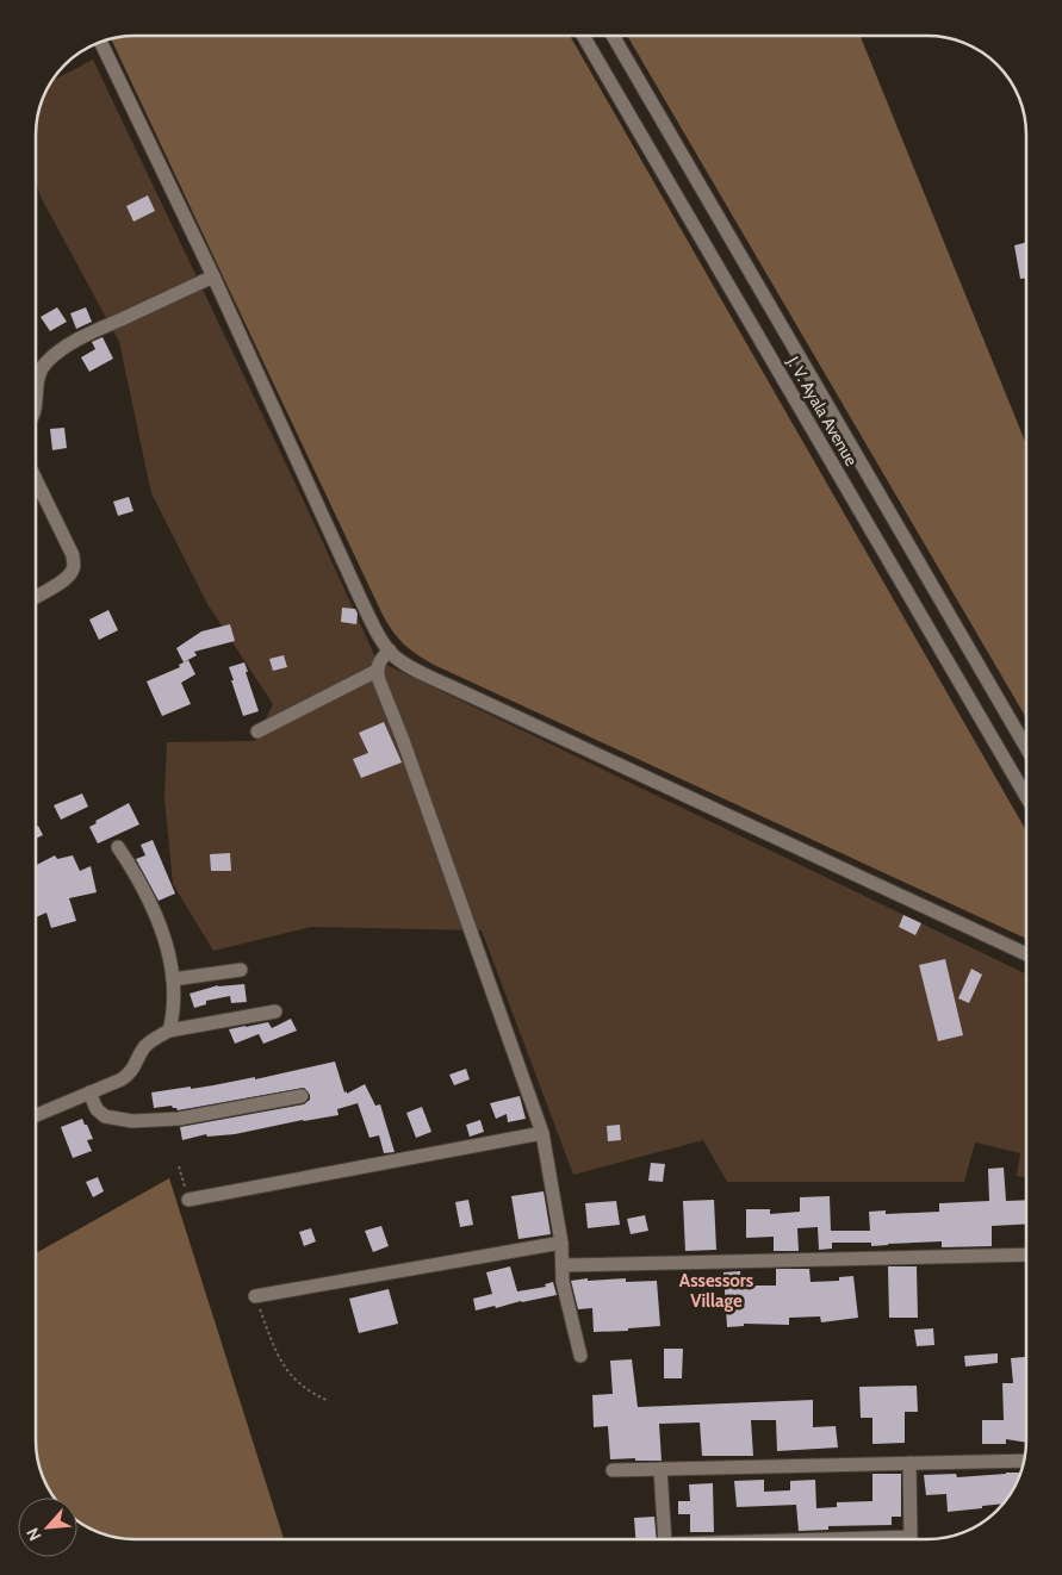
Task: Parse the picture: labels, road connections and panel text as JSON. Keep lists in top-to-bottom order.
{
  "streets": {
    "street": ["J. V. Ayala Avenue"]
  },
  "districts": ["Assessors Village"],
  "north": "bottom left"
}
